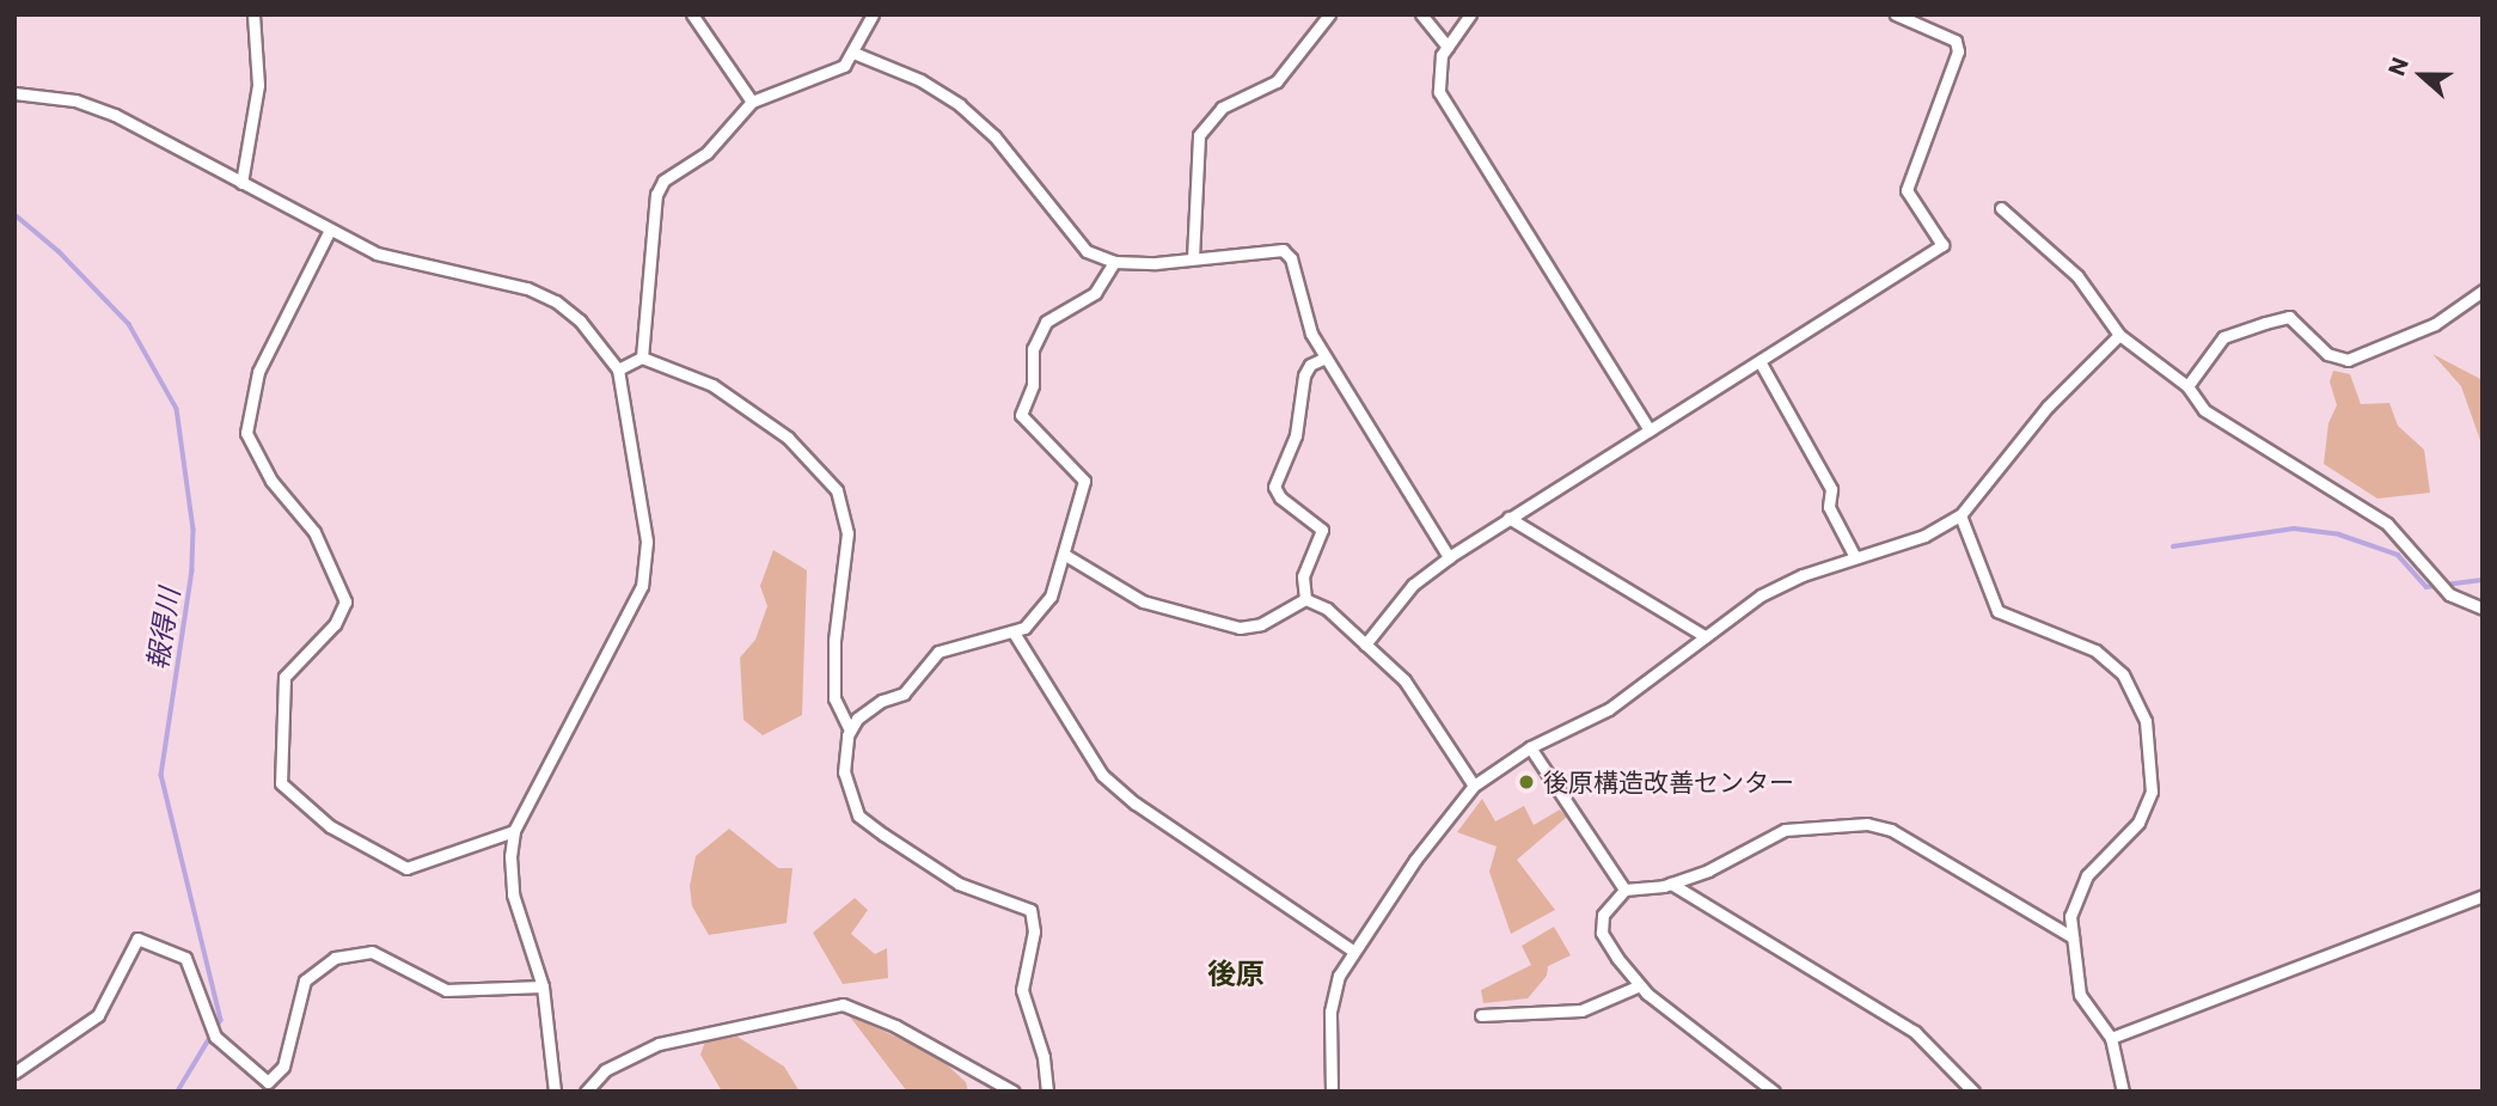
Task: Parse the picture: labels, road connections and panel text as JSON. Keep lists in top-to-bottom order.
{
  "districts": ["後原"],
  "water": ["報得川"],
  "places": ["後原構造改善センター"],
  "north": "left"
}
